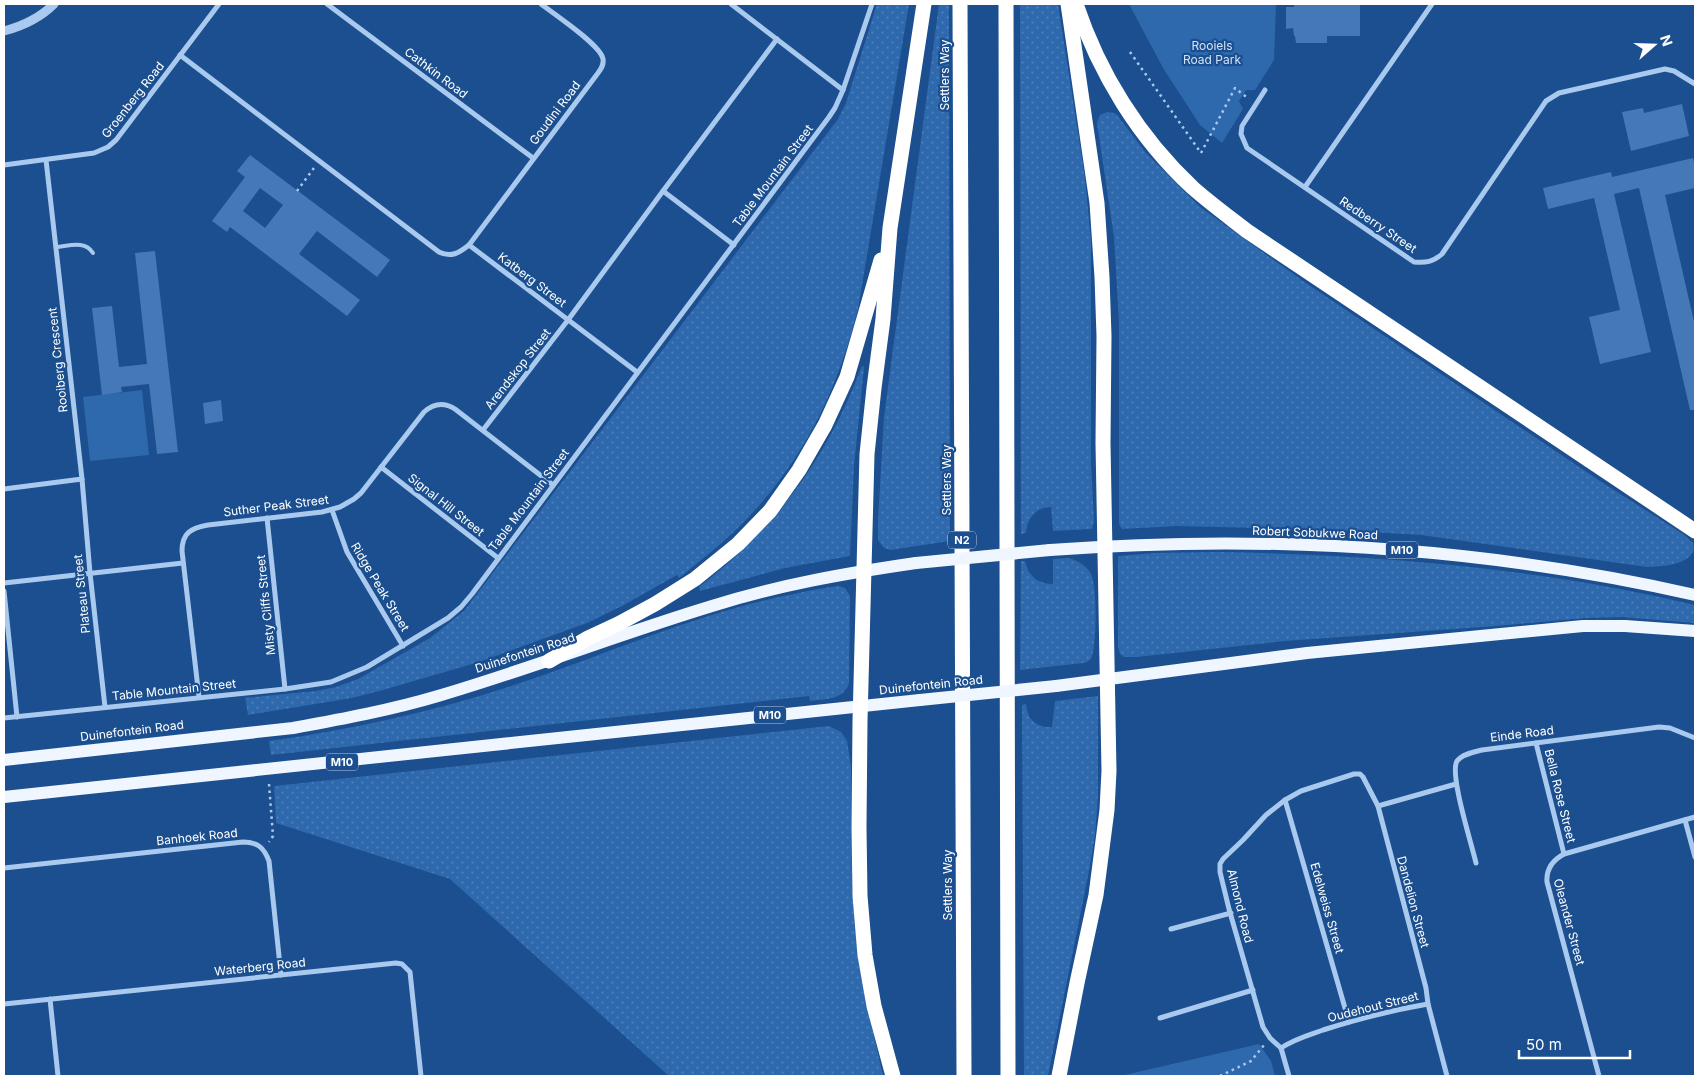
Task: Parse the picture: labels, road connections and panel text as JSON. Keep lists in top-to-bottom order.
{
  "streets": {
    "highway": ["Settlers Way", "N2"],
    "main road": ["Robert Sobukwe Road", "M10", "Duinefontein Road"],
    "street": [
      "Cathkin Road",
      "Groenberg Road",
      "Goudini Road",
      "Table Mountain Street",
      "Redberry Street",
      "Katberg Street",
      "Rooiberg Crescent",
      "Arendskop Street",
      "Signal Hill Street",
      "Suther Peak Street",
      "Ridge Peak Street",
      "Plateau Street",
      "Misty Cliffs Street",
      "Einde Road",
      "Bella Rose Street",
      "Banhoek Road",
      "Dandelion Street",
      "Almond Road",
      "Edelweiss Street",
      "Oleander Street",
      "Waterberg Road",
      "Oudehout Street"
    ]
  },
  "crossings": [
    ["Cathkin Road", "Goudini Road"],
    ["Groenberg Road", "Rooiberg Crescent"],
    ["Goudini Road", "Katberg Street"],
    ["Table Mountain Street", "Signal Hill Street"],
    ["Table Mountain Street", "Suther Peak Street"],
    ["Table Mountain Street", "Ridge Peak Street"],
    ["Table Mountain Street", "Plateau Street"],
    ["Table Mountain Street", "Misty Cliffs Street"],
    ["Katberg Street", "Arendskop Street"],
    ["Rooiberg Crescent", "Plateau Street"],
    ["Arendskop Street", "Suther Peak Street"],
    ["Signal Hill Street", "Suther Peak Street"],
    ["Suther Peak Street", "Ridge Peak Street"],
    ["Suther Peak Street", "Misty Cliffs Street"],
    ["Robert Sobukwe Road", "Duinefontein Road"],
    ["M10", "Duinefontein Road"],
    ["Einde Road", "Bella Rose Street"],
    ["Bella Rose Street", "Oleander Street"],
    ["Banhoek Road", "Waterberg Road"],
    ["Dandelion Street", "Almond Road"],
    ["Dandelion Street", "Oudehout Street"],
    ["Almond Road", "Edelweiss Street"],
    ["Almond Road", "Oudehout Street"],
    ["Edelweiss Street", "Oudehout Street"]
  ],
  "parks": ["Rooiels Road Park"],
  "scale_bar": "50 m",
  "north": "right"
}
